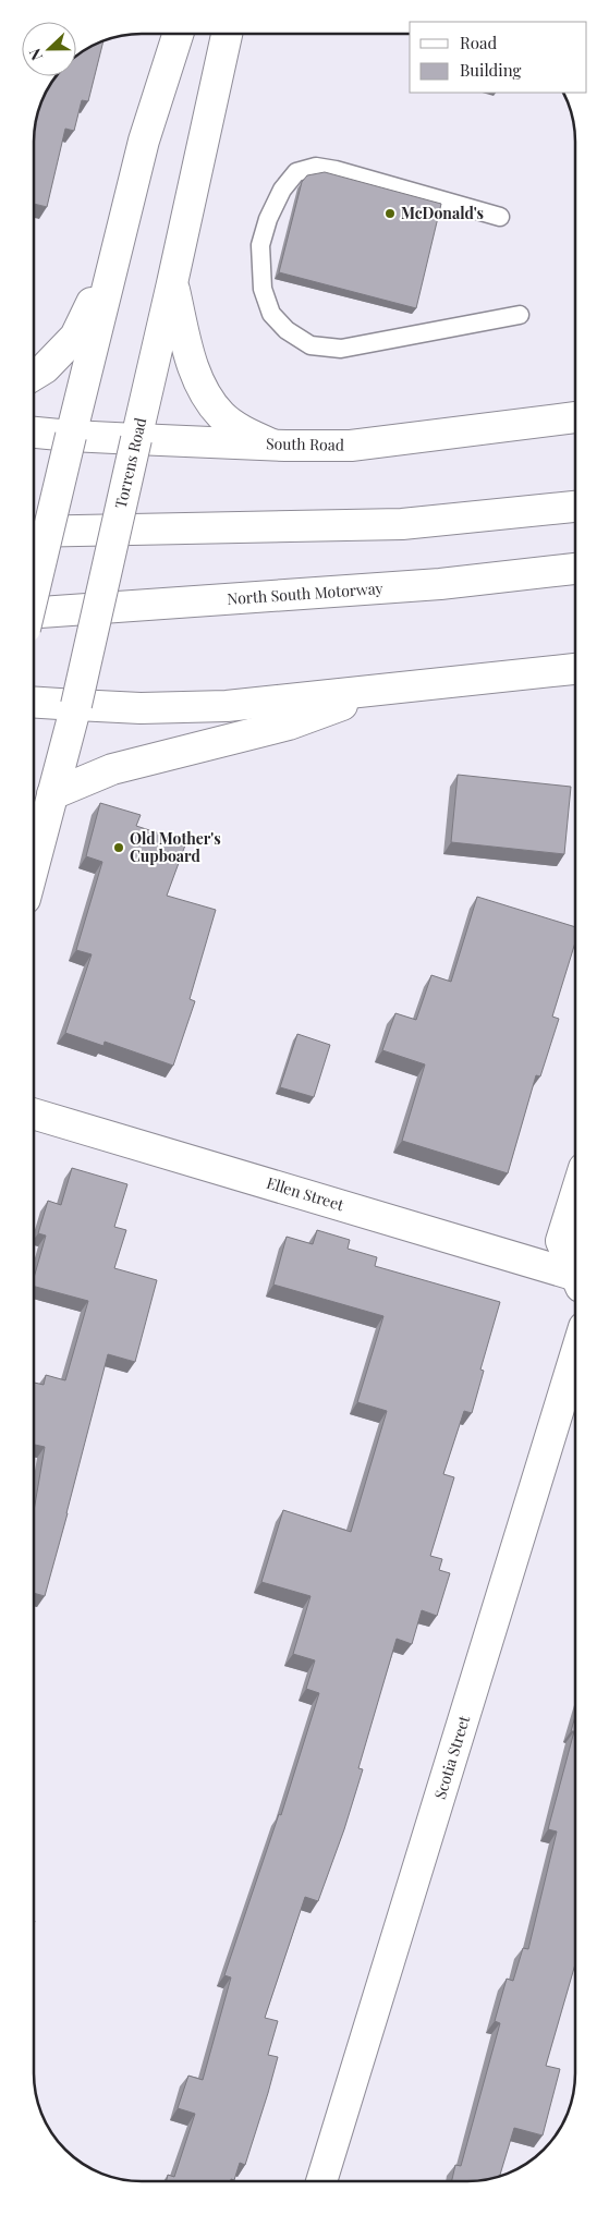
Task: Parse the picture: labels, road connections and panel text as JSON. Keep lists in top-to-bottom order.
{
  "streets": {
    "main road": [
      "South Road",
      "Torrens Road",
      "North South Motorway",
      "Ellen Street",
      "Scotia Street"
    ]
  },
  "crossings": [
    ["South Road", "Torrens Road"]
  ],
  "places": ["McDonald's", "Old Mother's Cupboard"],
  "legend": ["Road", "Building"],
  "north": "left"
}
